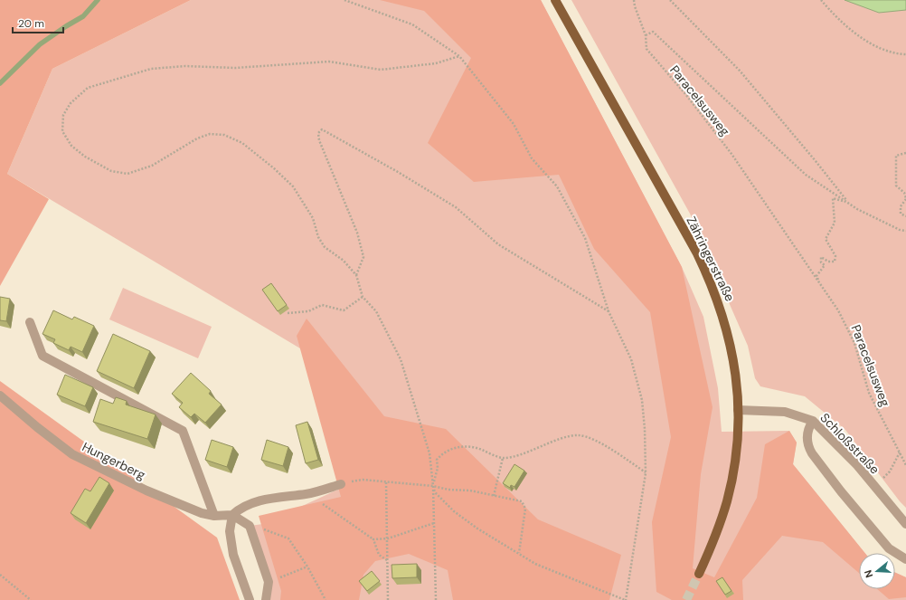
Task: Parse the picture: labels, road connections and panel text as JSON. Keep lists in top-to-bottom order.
{
  "streets": {
    "main road": ["Zähringerstraße"],
    "street": ["Schloßstraße", "Hungerberg"],
    "path": ["Paracelsusweg"]
  },
  "crossings": [
    ["Zähringerstraße", "Schloßstraße"]
  ],
  "scale_bar": "20 m",
  "north": "left"
}
